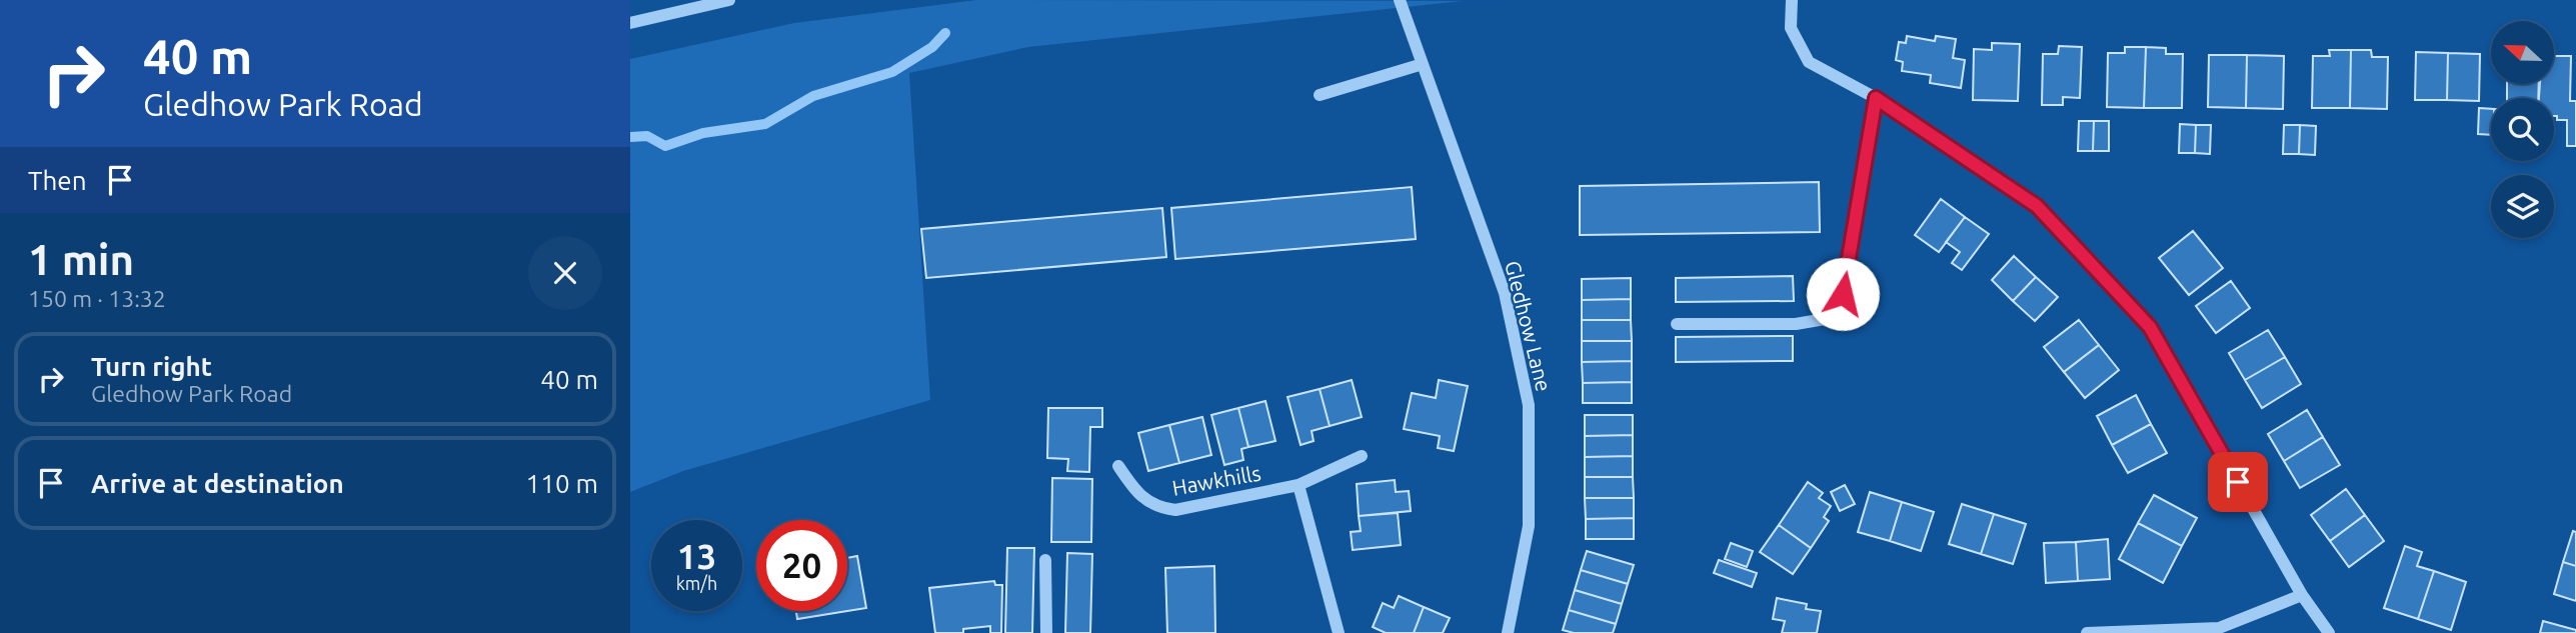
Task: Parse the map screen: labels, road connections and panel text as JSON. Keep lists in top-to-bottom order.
{
  "streets": {
    "street": ["Gledhow Lane", "Hawkhills"]
  },
  "north": "left",
  "page": {
    "turn": ["40 m", "Gledhow Park Road"],
    "then": "Then",
    "heading": ["1 min", "150 m · 13:32"],
    "list": [
      {
        "name": "Turn right",
        "note": "Gledhow Park Road",
        "value": "40 m"
      },
      {
        "name": "Arrive at destination",
        "value": "110 m"
      }
    ],
    "speed": "13 km/h",
    "limit": "20"
  }
}
